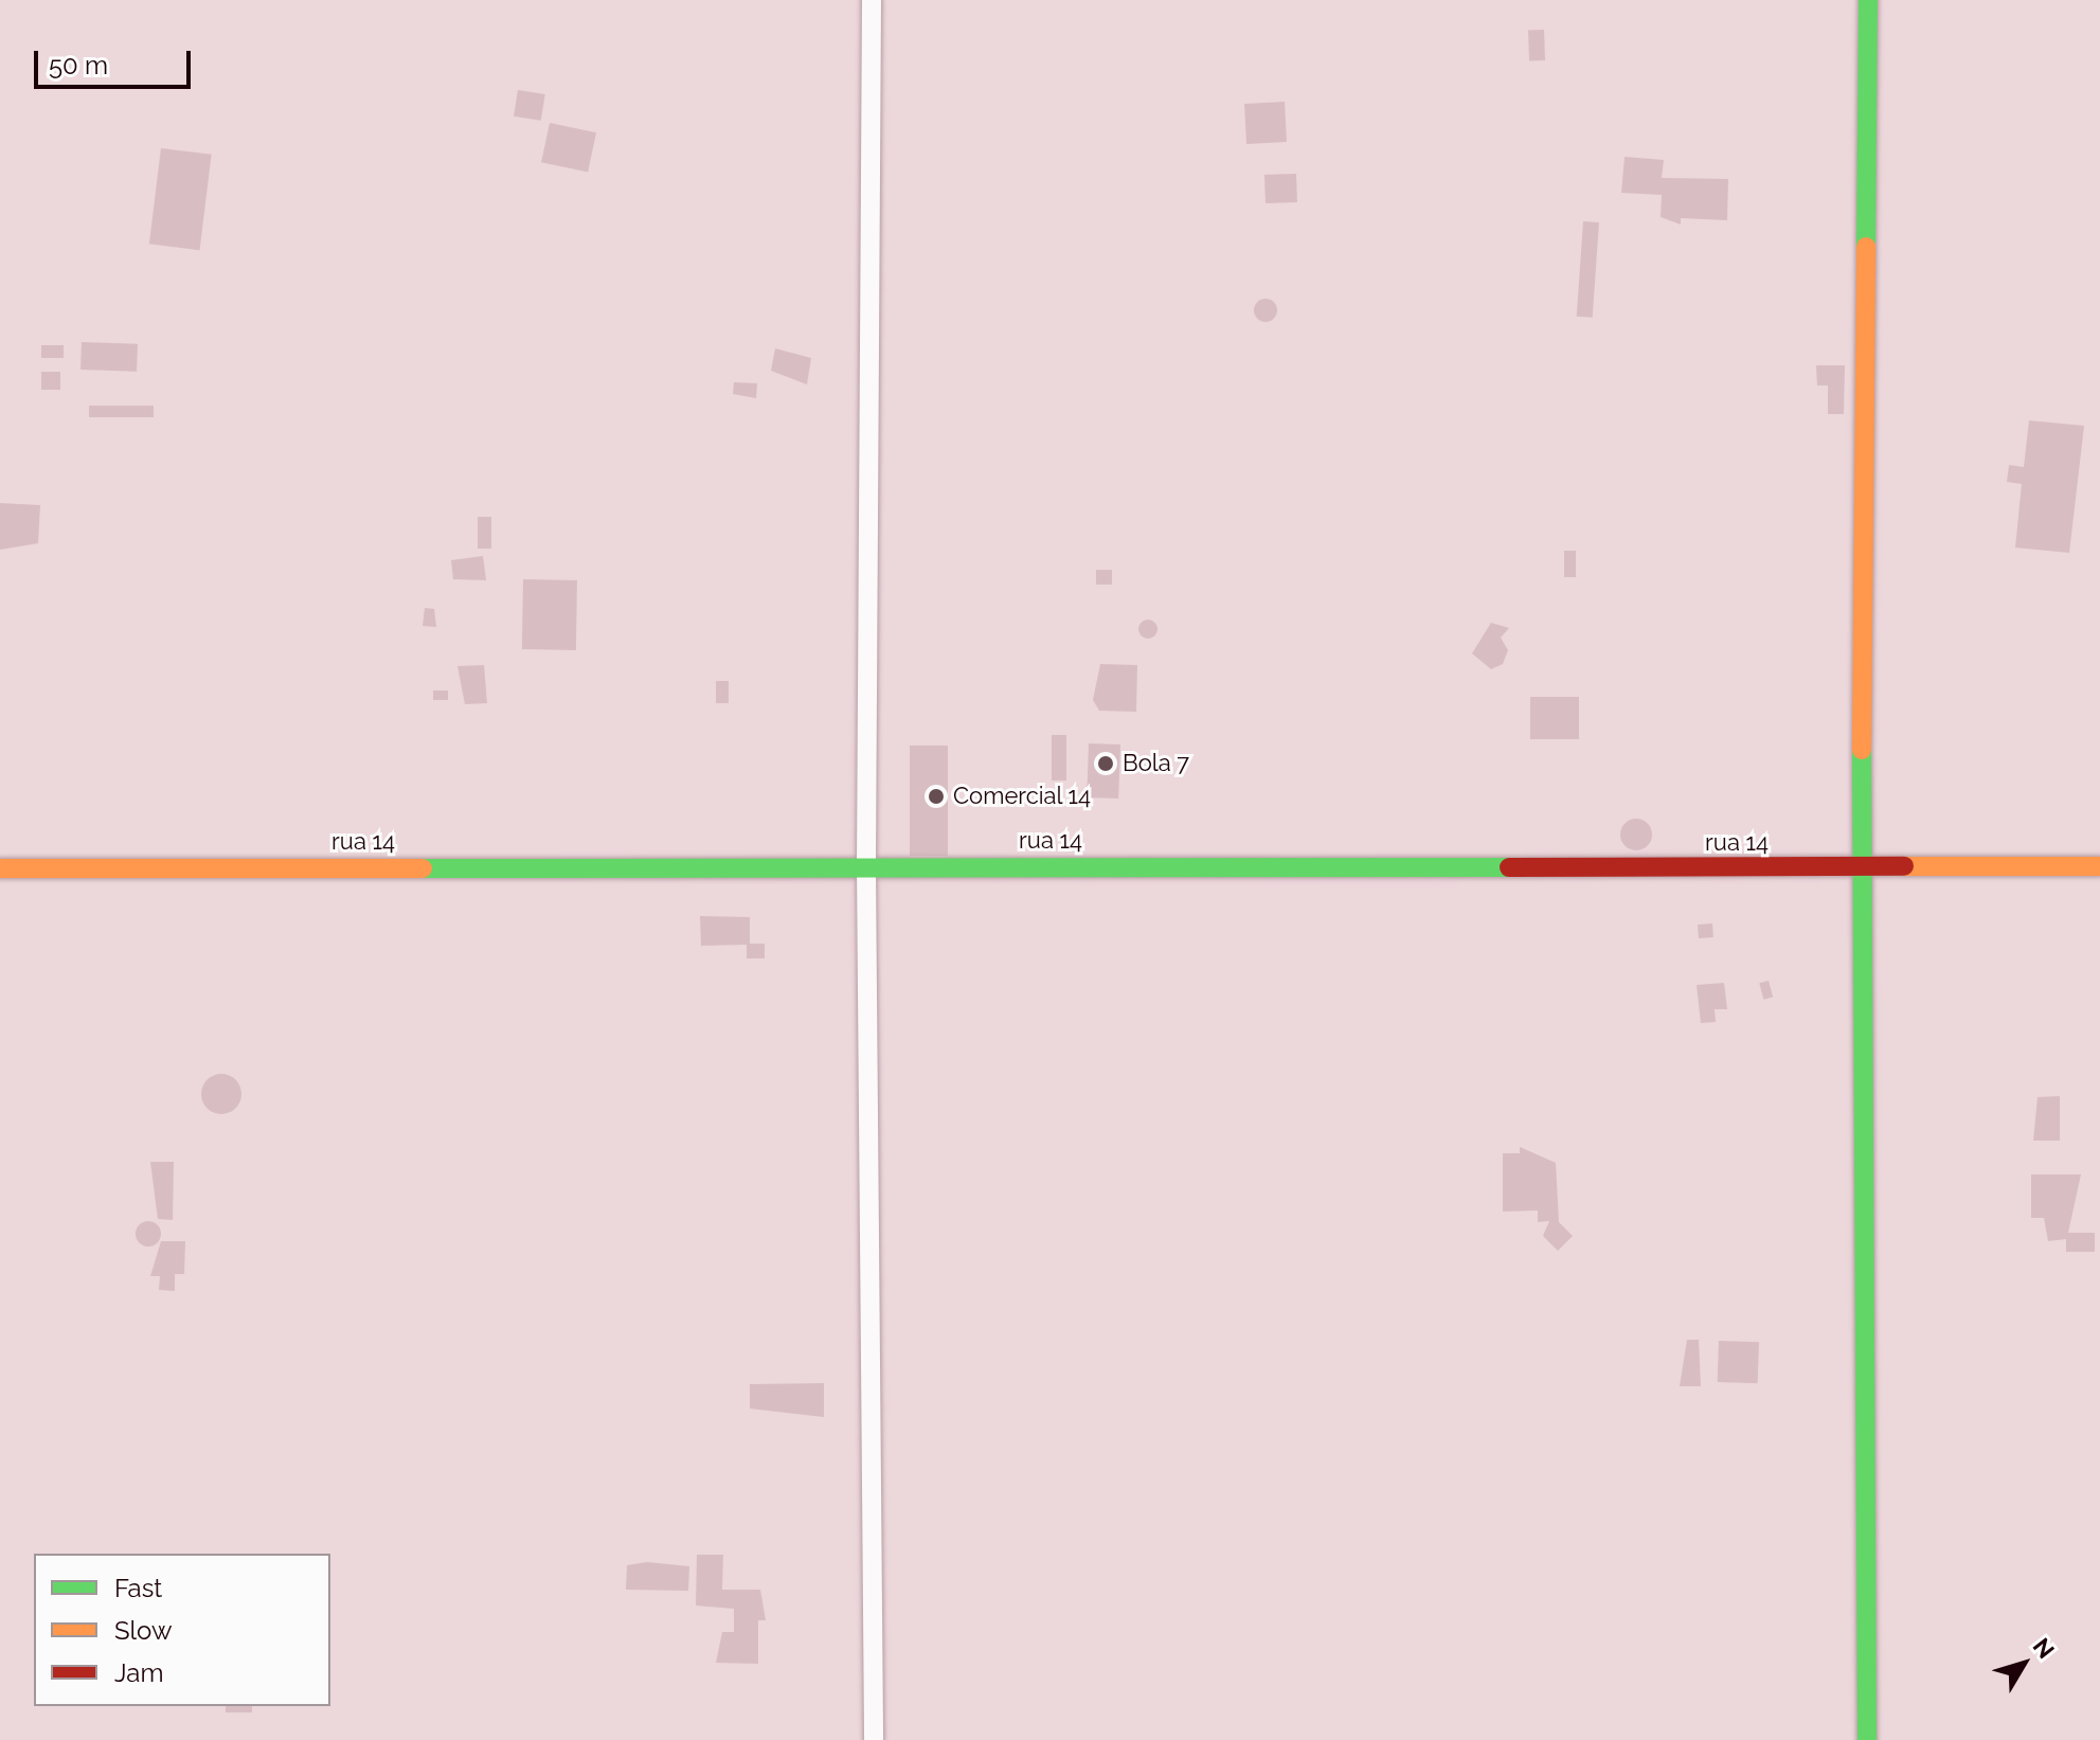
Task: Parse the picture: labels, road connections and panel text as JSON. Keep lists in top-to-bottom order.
{
  "streets": {
    "street": ["rua 14"]
  },
  "places": ["Bola 7", "Comercial 14"],
  "legend": ["Fast", "Slow", "Jam"],
  "scale_bar": "50 m",
  "north": "top right"
}
